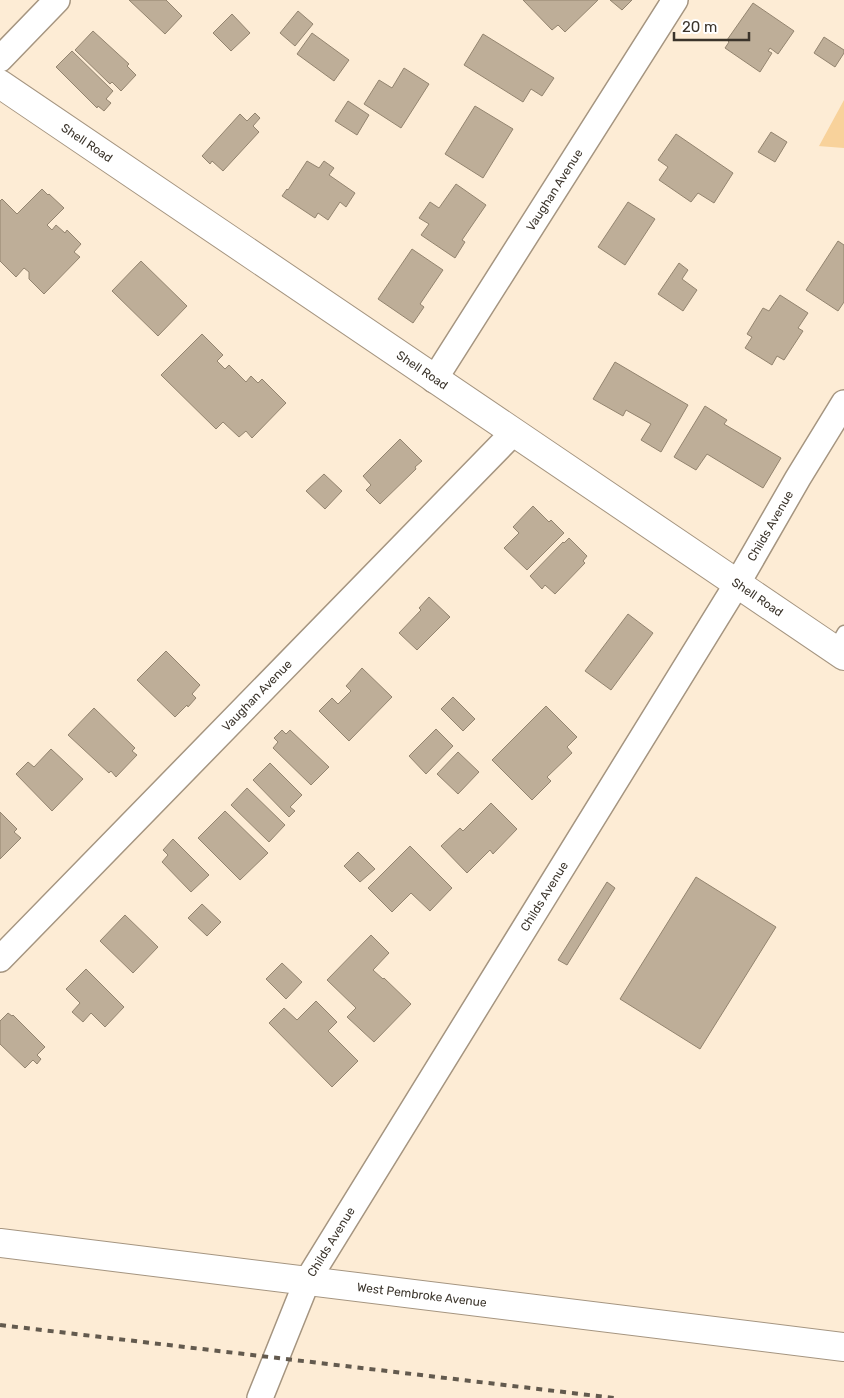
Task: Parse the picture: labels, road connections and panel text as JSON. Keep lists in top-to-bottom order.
{
  "streets": {
    "street": [
      "Shell Road",
      "Vaughan Avenue",
      "Childs Avenue",
      "West Pembroke Avenue"
    ]
  },
  "crossings": [
    ["Shell Road", "Vaughan Avenue"],
    ["Shell Road", "Childs Avenue"],
    ["Childs Avenue", "West Pembroke Avenue"]
  ],
  "scale_bar": "20 m"
}
